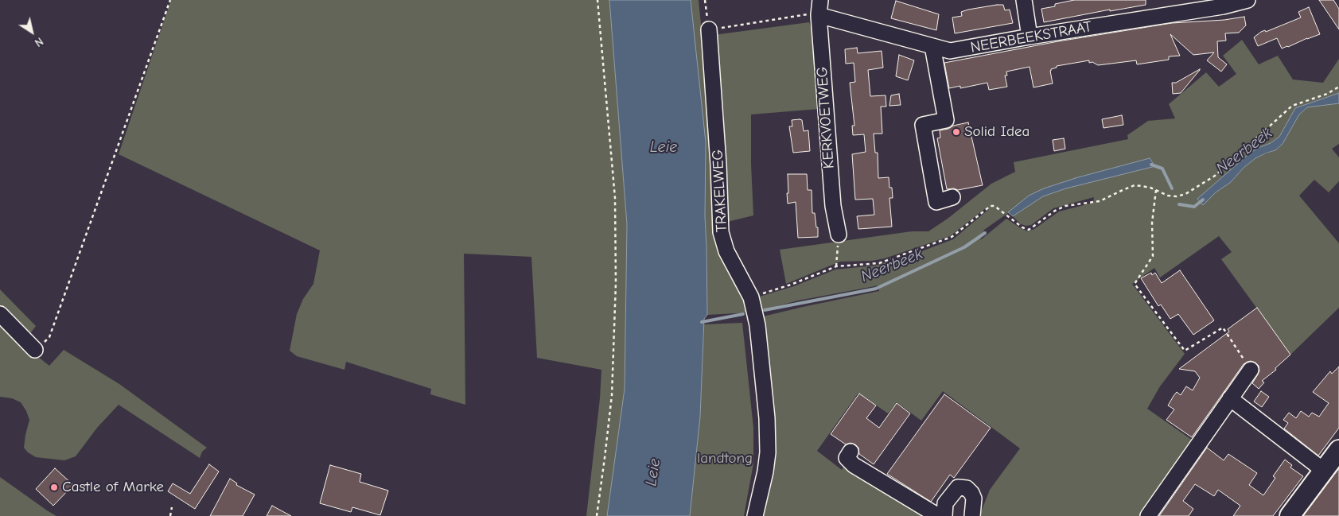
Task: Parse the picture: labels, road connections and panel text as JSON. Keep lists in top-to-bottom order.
{
  "streets": {
    "street": ["NEERBEEKSTRAAT", "KERKVOETWEG", "TRAKELWEG"]
  },
  "crossings": [
    ["NEERBEEKSTRAAT", "KERKVOETWEG"]
  ],
  "water": ["Leie", "Neerbeek"],
  "parks": ["landtong"],
  "places": ["Solid Idea", "Castle of Marke"],
  "north": "bottom right"
}
